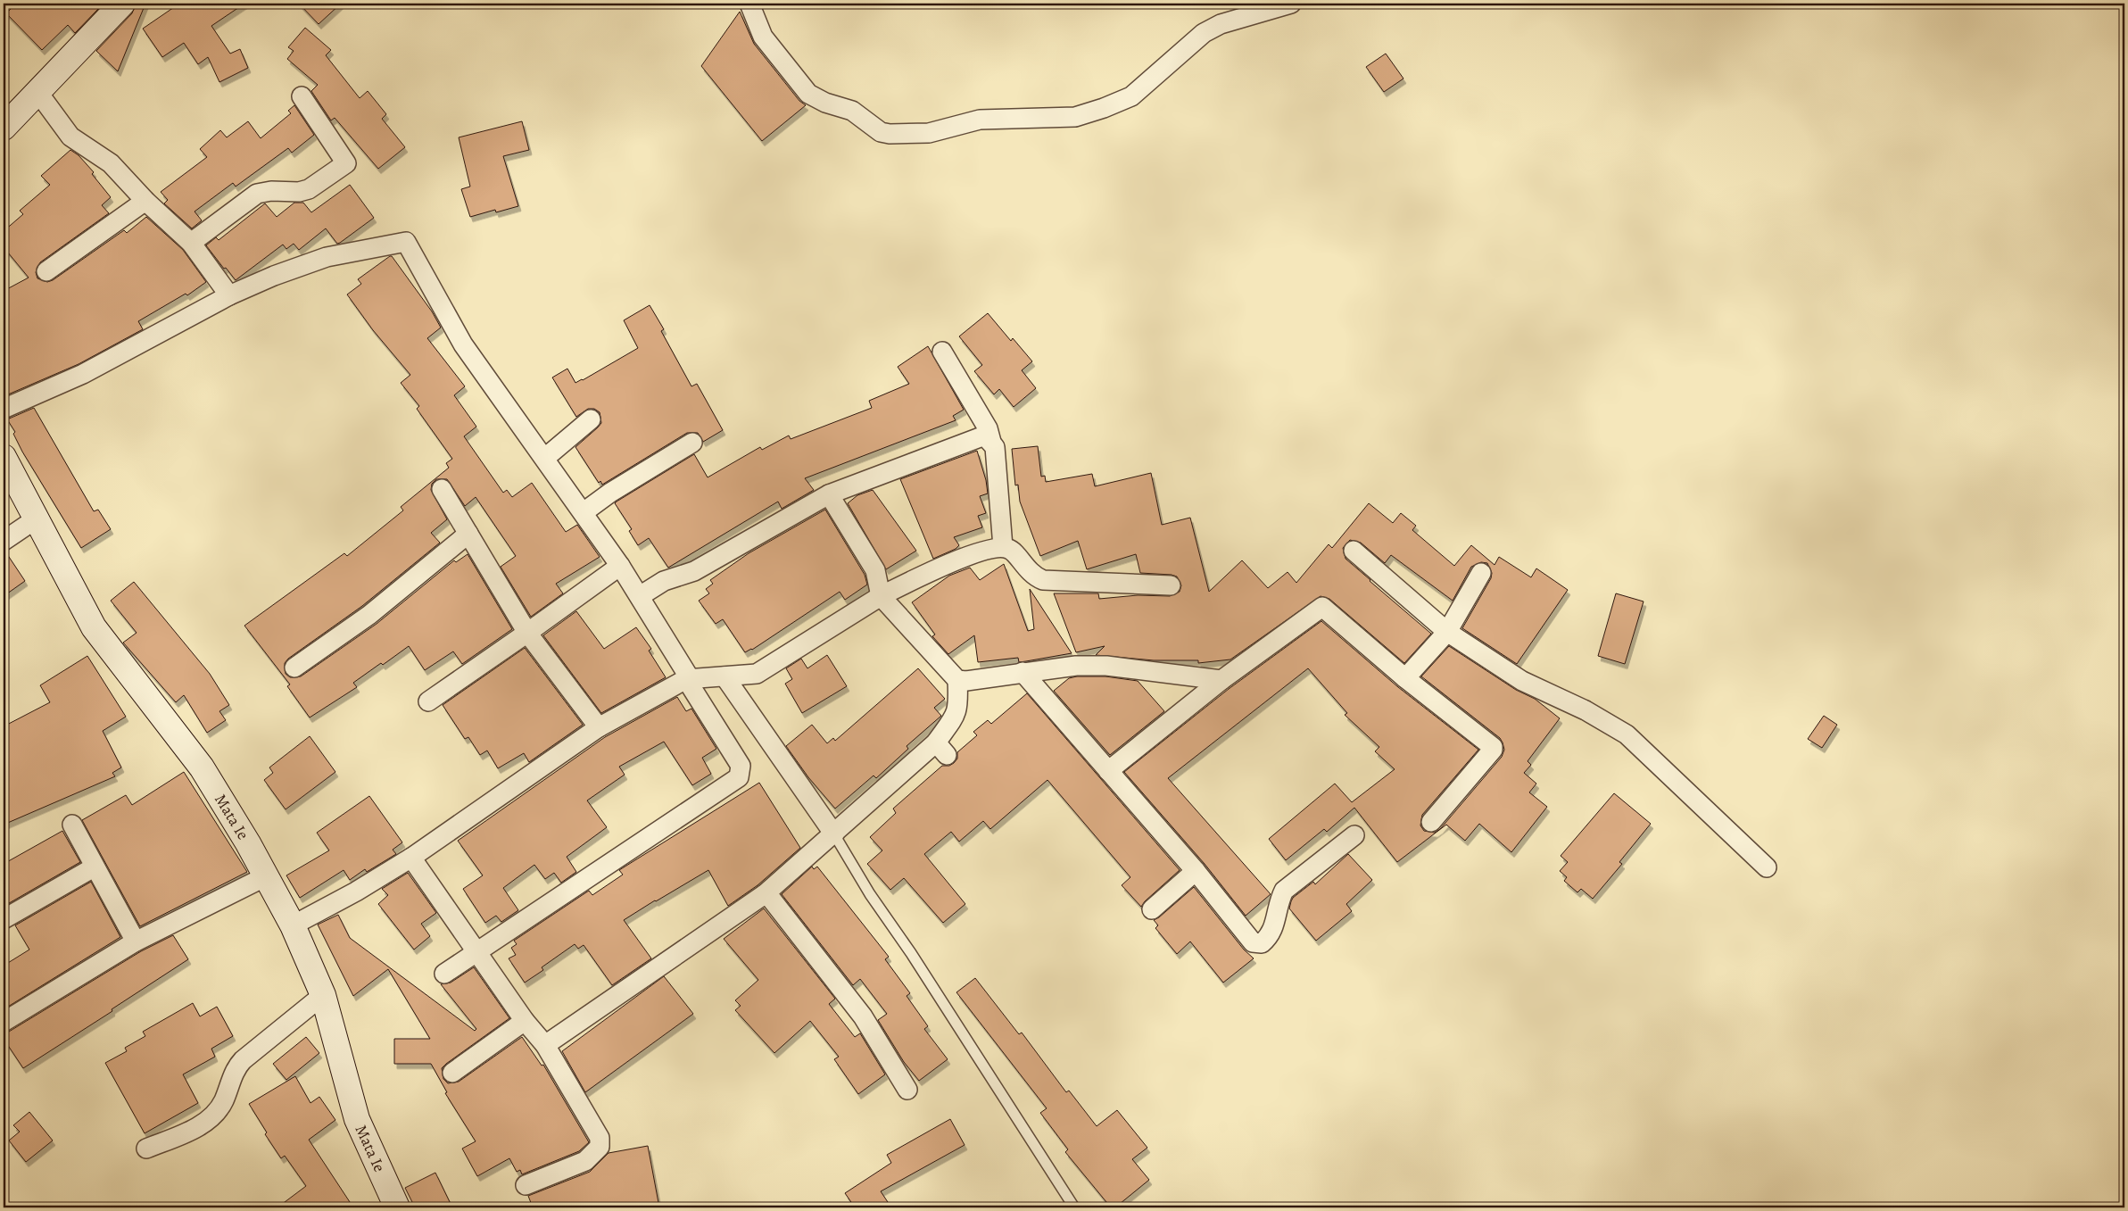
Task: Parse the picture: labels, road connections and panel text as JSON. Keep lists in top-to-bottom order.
{
  "streets": {
    "street": ["Mata Ie"]
  }
}
